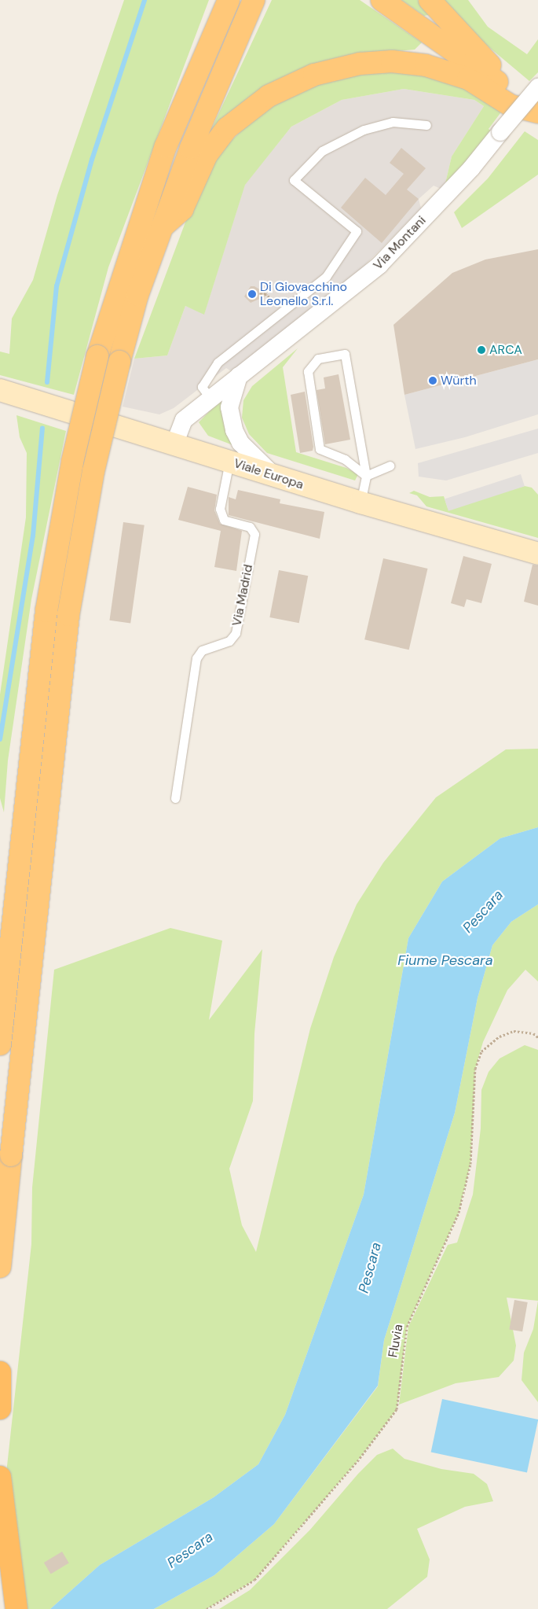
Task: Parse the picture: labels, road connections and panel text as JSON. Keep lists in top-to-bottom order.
{
  "streets": {
    "main road": ["Viale Europa"],
    "street": ["Via Montani"],
    "lane": ["Via Madrid"],
    "path": ["Fluvia"]
  },
  "crossings": [
    ["Via Montani", "Viale Europa"],
    ["Viale Europa", "Via Madrid"]
  ],
  "water": ["Pescara", "Fiume Pescara"],
  "places": ["Di Giovacchino Leonello S.r.l.", "ARCA", "Würth"]
}
